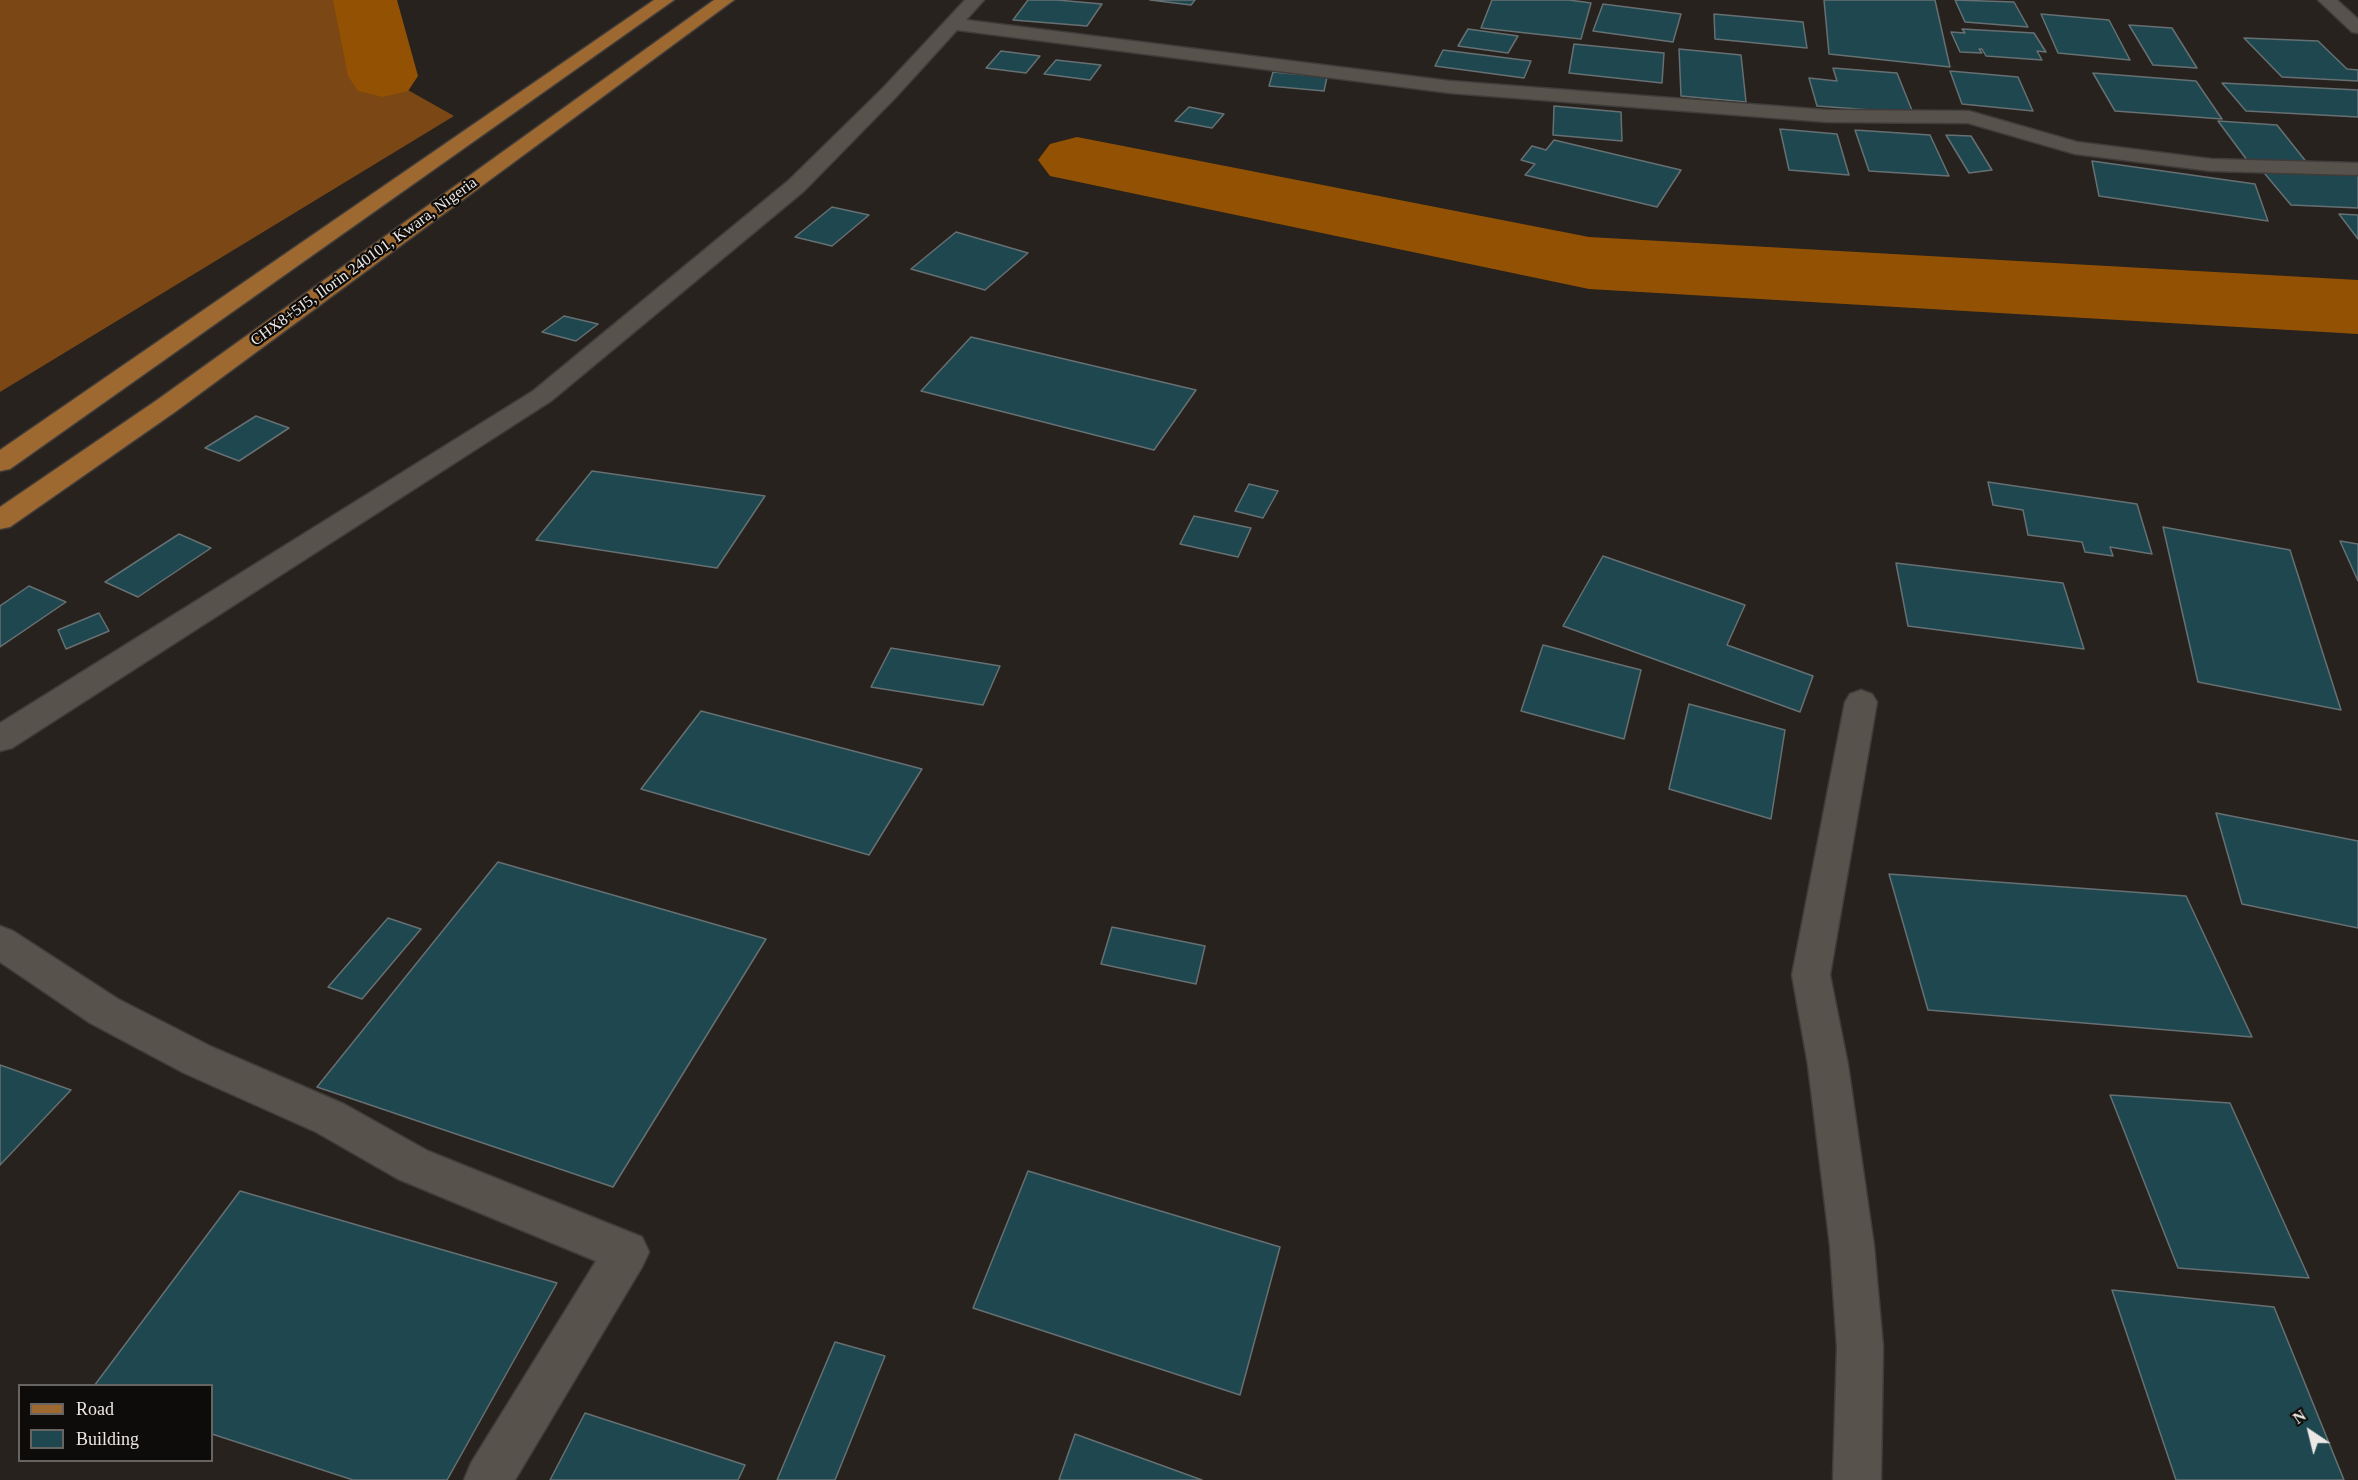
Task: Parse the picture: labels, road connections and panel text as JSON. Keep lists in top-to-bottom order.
{
  "streets": {
    "main road": ["CHX8+5J5, Ilorin 240101, Kwara, Nigeria"]
  },
  "legend": ["Road", "Building"],
  "north": "top left"
}
